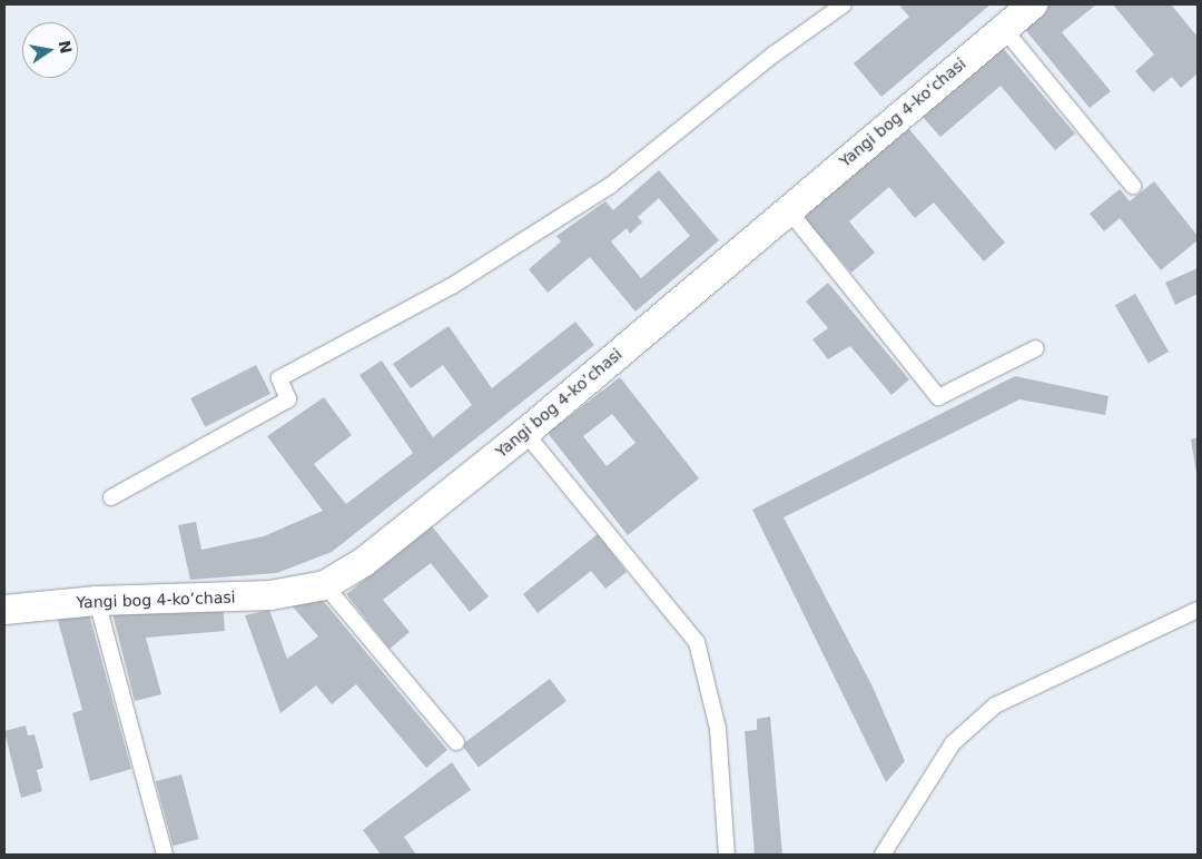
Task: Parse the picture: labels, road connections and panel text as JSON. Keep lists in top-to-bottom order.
{
  "streets": {
    "street": ["Yangi bog 4-koʼchasi"]
  },
  "north": "right"
}
